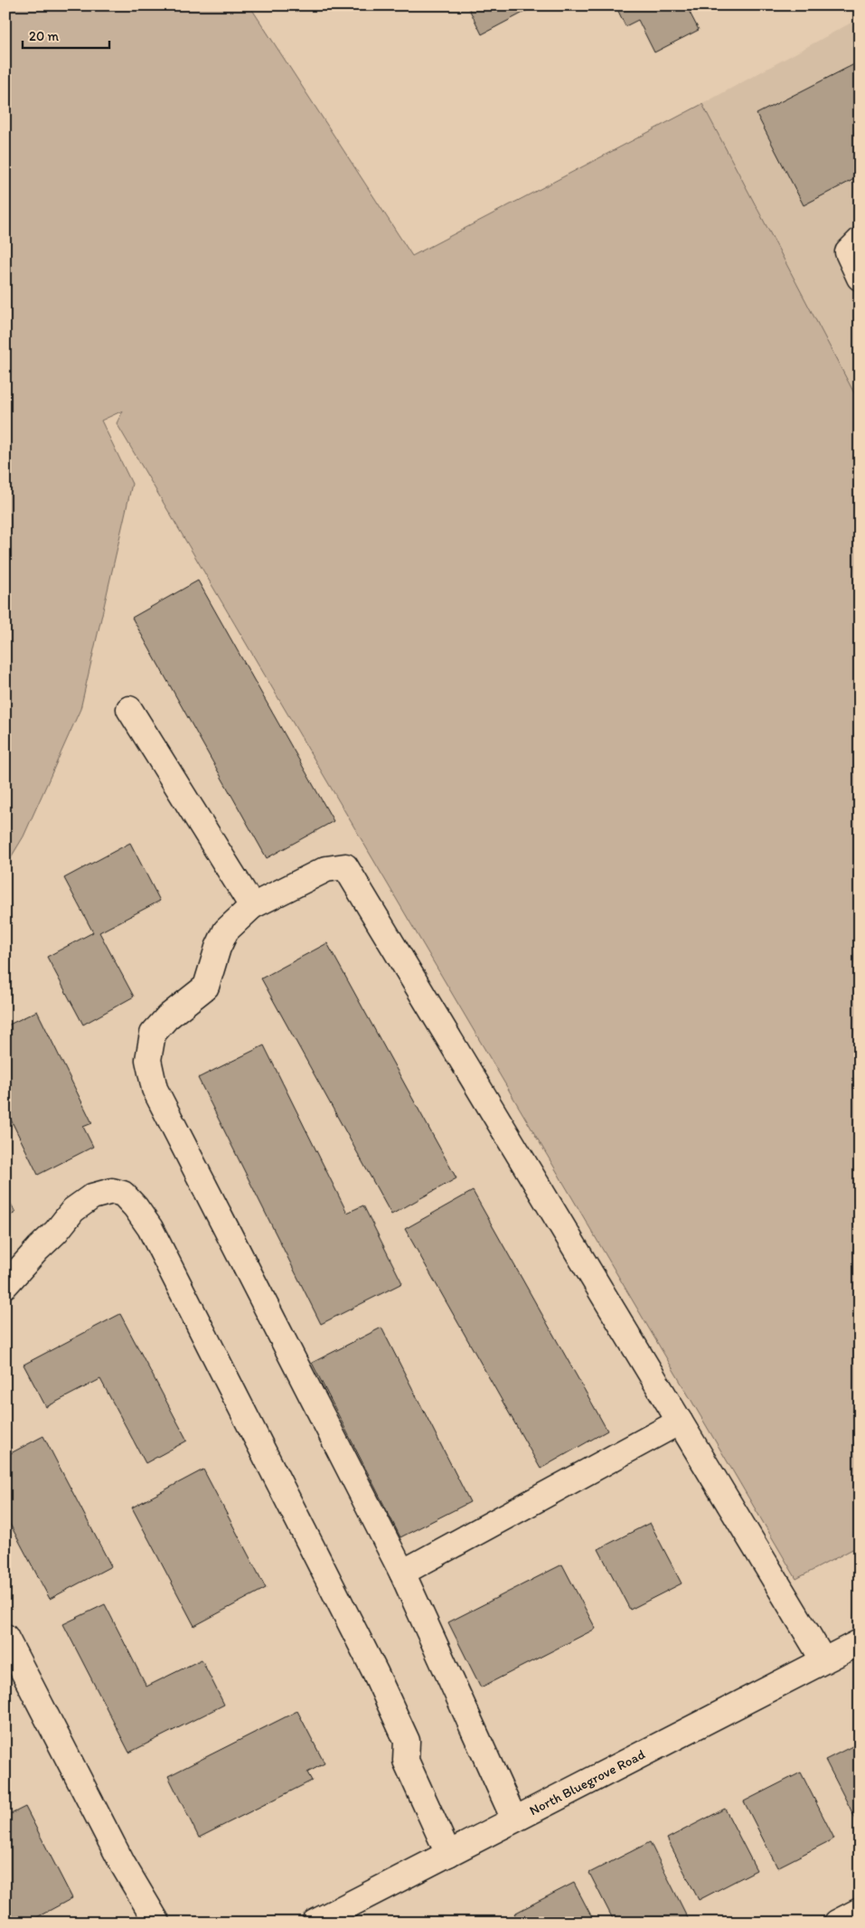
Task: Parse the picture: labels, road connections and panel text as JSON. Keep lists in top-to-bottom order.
{
  "streets": {
    "street": ["North Bluegrove Road"]
  },
  "scale_bar": "20 m"
}
